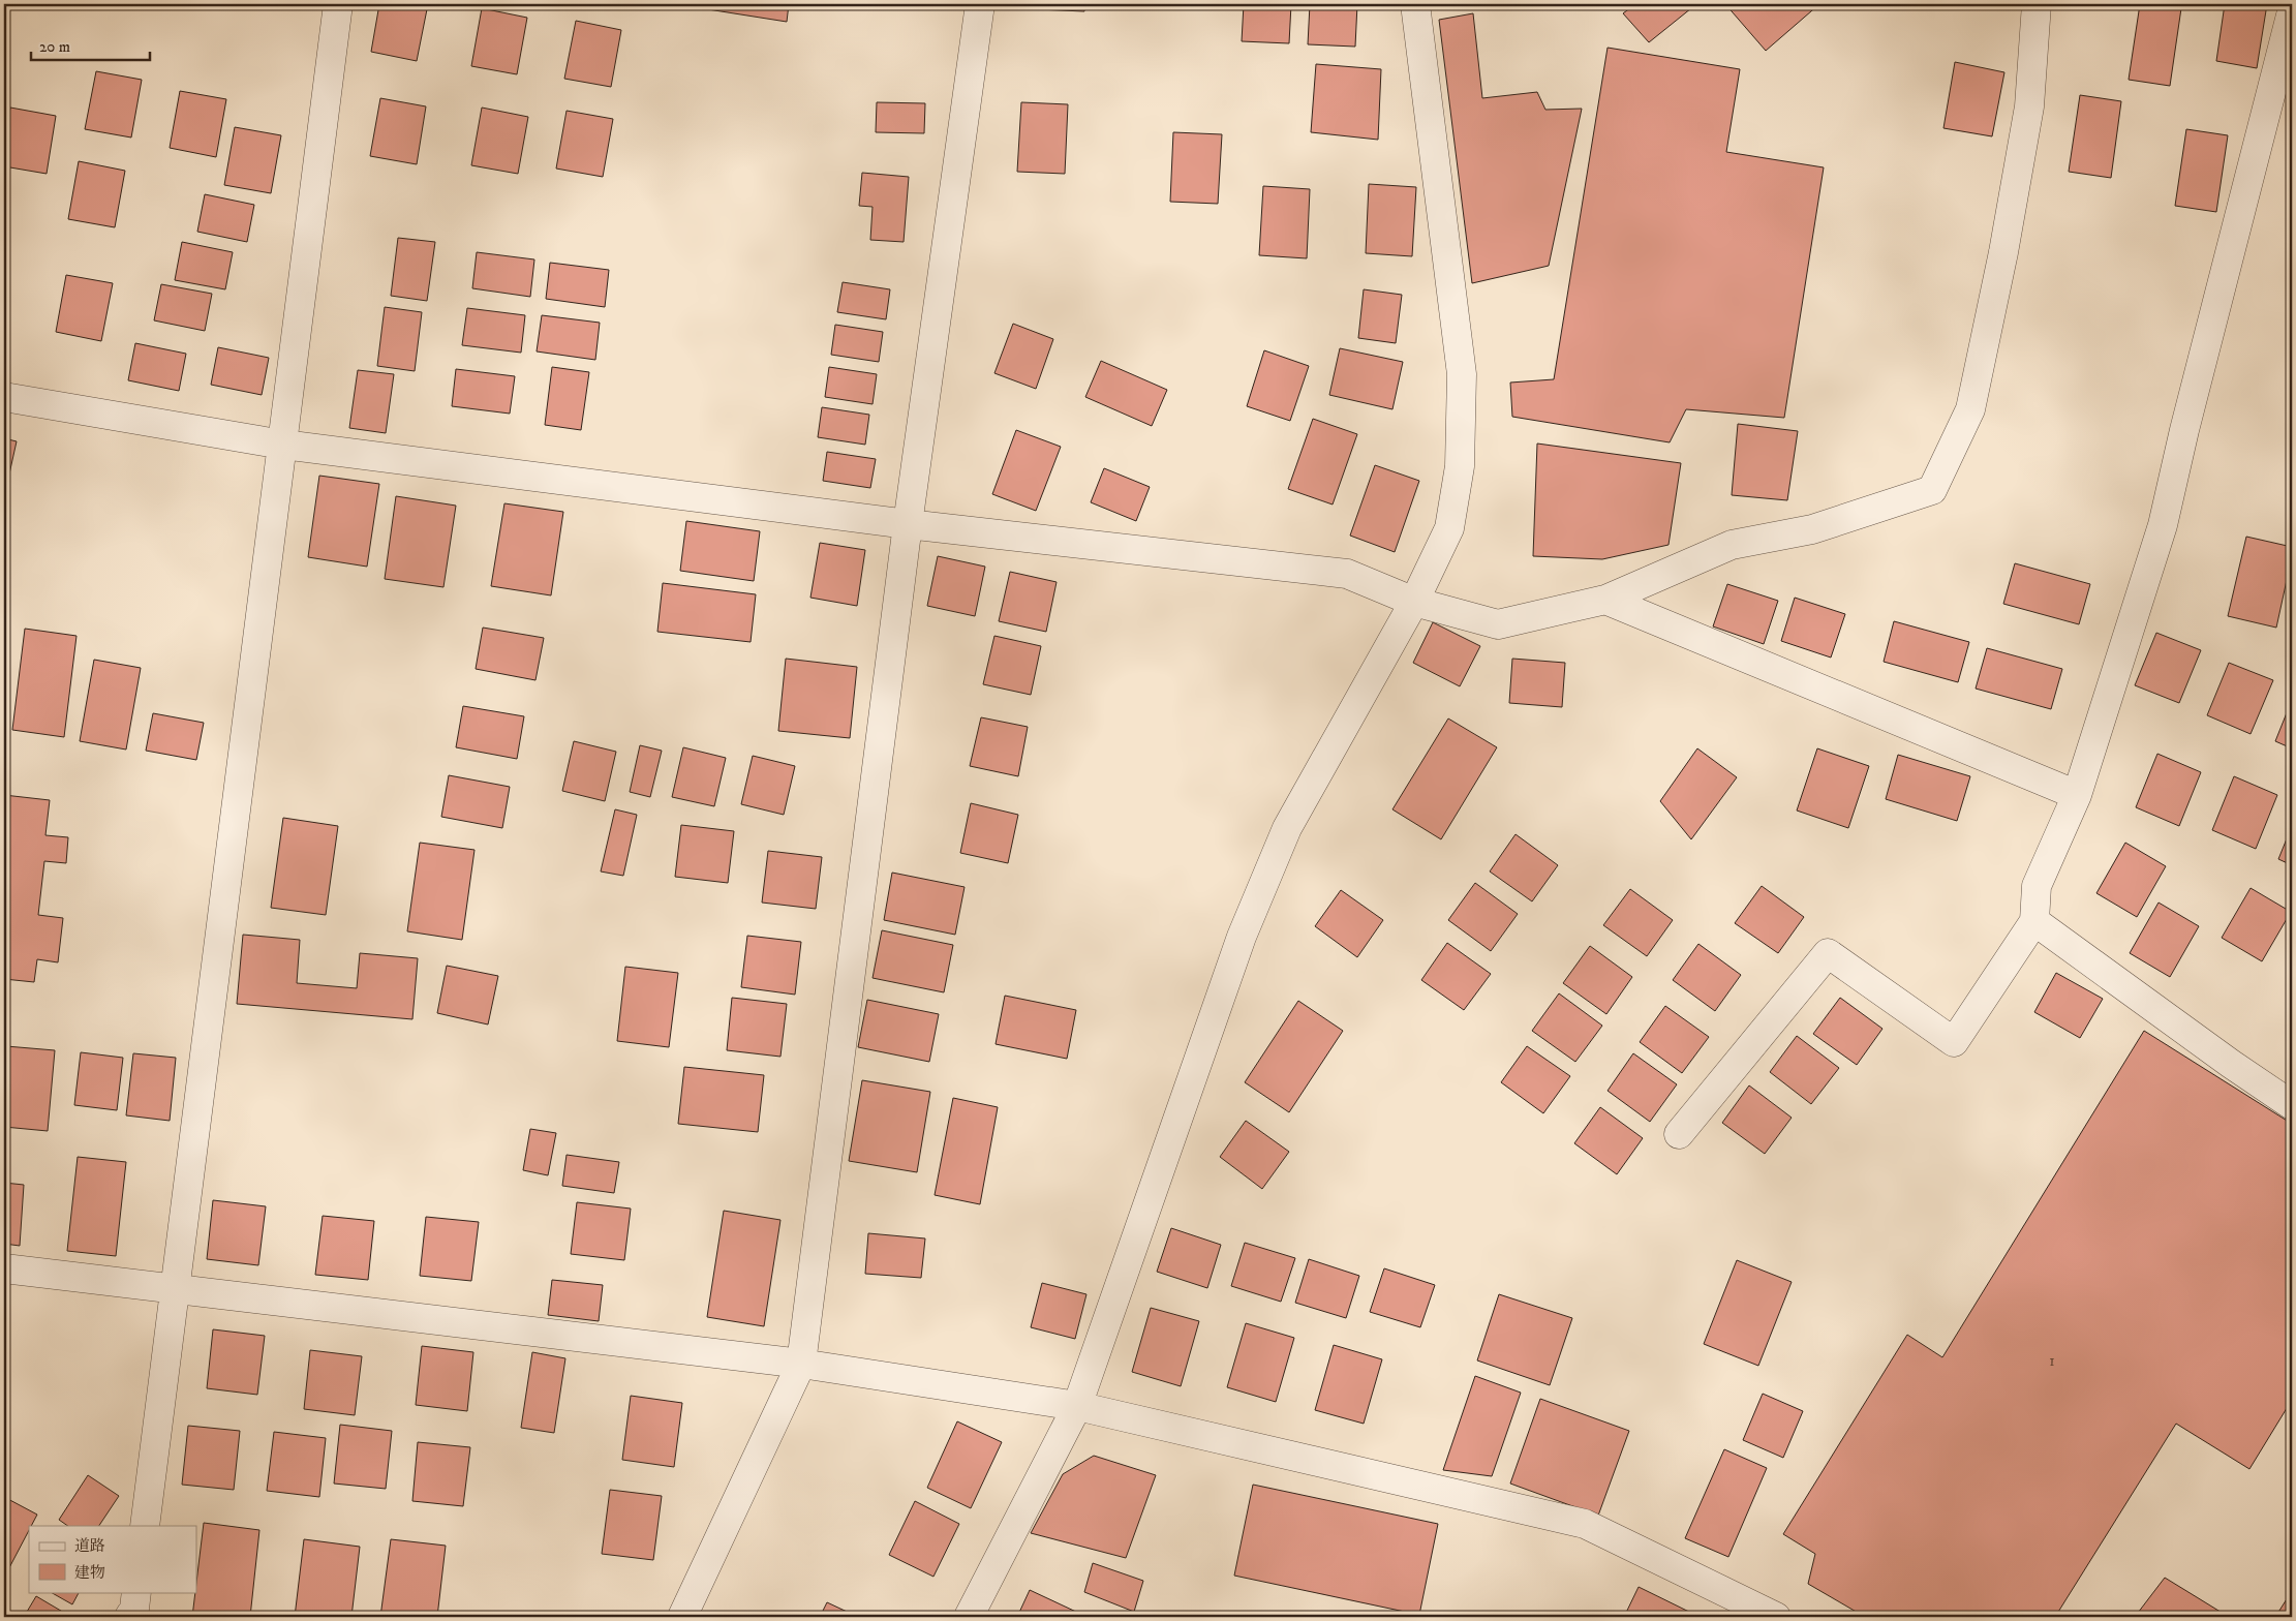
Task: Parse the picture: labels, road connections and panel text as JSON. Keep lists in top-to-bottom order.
{
  "house_numbers": ["1"],
  "legend": ["道路", "建物"],
  "scale_bar": "20 m"
}
